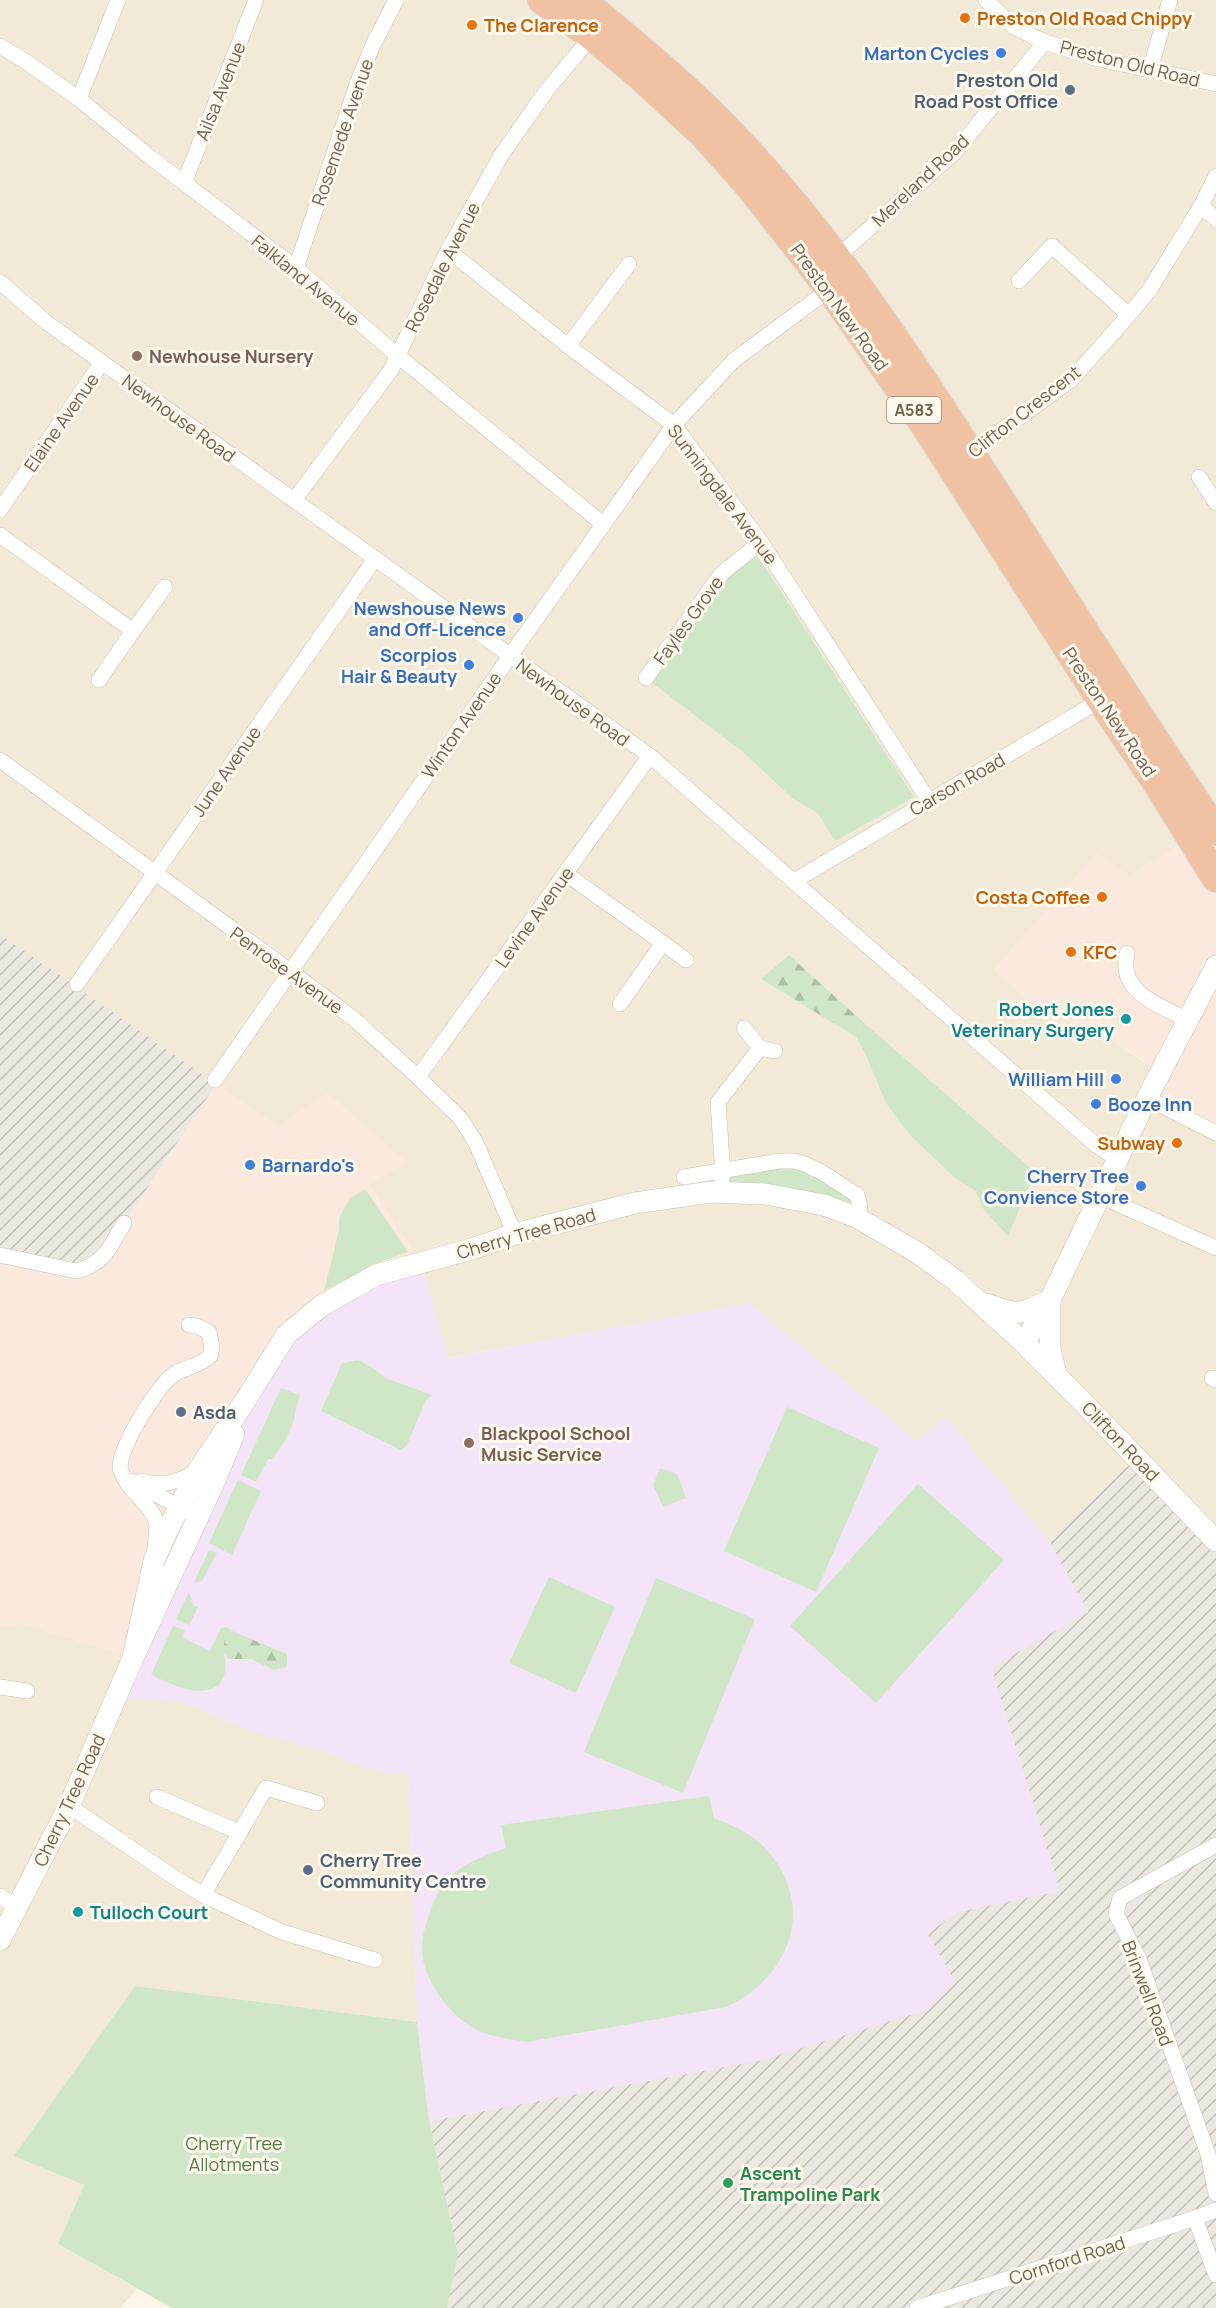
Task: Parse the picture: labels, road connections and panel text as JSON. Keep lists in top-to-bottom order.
{
  "streets": {
    "highway": ["Preston New Road", "A583"],
    "street": [
      "Preston Old Road",
      "Ailsa Avenue",
      "Rosemede Avenue",
      "Mereland Road",
      "Rosedale Avenue",
      "Falkland Avenue",
      "Clifton Crescent",
      "Newhouse Road",
      "Elaine Avenue",
      "Sunningdale Avenue",
      "Fayles Grove",
      "Winton Avenue",
      "June Avenue",
      "Carson Road",
      "Levine Avenue",
      "Penrose Avenue",
      "Cherry Tree Road",
      "Clifton Road",
      "Brinwell Road",
      "Cornford Road"
    ]
  },
  "crossings": [
    ["Preston Old Road", "Mereland Road"],
    ["Ailsa Avenue", "Falkland Avenue"],
    ["Rosemede Avenue", "Falkland Avenue"],
    ["Mereland Road", "Preston New Road"],
    ["Rosedale Avenue", "Falkland Avenue"],
    ["Rosedale Avenue", "Preston New Road"],
    ["Rosedale Avenue", "Newhouse Road"],
    ["Rosedale Avenue", "Sunningdale Avenue"],
    ["Falkland Avenue", "Winton Avenue"],
    ["Preston New Road", "Clifton Crescent"],
    ["Preston New Road", "Winton Avenue"],
    ["Preston New Road", "Carson Road"],
    ["Newhouse Road", "Elaine Avenue"],
    ["Newhouse Road", "Winton Avenue"],
    ["Newhouse Road", "June Avenue"],
    ["Newhouse Road", "Carson Road"],
    ["Newhouse Road", "Levine Avenue"],
    ["Sunningdale Avenue", "Fayles Grove"],
    ["Sunningdale Avenue", "Winton Avenue"],
    ["Sunningdale Avenue", "Carson Road"],
    ["Winton Avenue", "Penrose Avenue"],
    ["June Avenue", "Penrose Avenue"],
    ["Levine Avenue", "Penrose Avenue"],
    ["Penrose Avenue", "Cherry Tree Road"],
    ["Cherry Tree Road", "Clifton Road"]
  ],
  "parks": ["Cherry Tree Allotments"],
  "places": [
    "Preston Old Road Chippy",
    "The Clarence",
    "Marton Cycles",
    "Preston Old Road Post Office",
    "Newhouse Nursery",
    "Newshouse News and Off-Licence",
    "Scorpios Hair & Beauty",
    "Costa Coffee",
    "KFC",
    "Robert Jones Veterinary Surgery",
    "William Hill",
    "Booze Inn",
    "Subway",
    "Barnardo's",
    "Cherry Tree Convience Store",
    "Asda",
    "Blackpool School Music Service",
    "Cherry Tree Community Centre",
    "Tulloch Court",
    "Ascent Trampoline Park"
  ]
}
